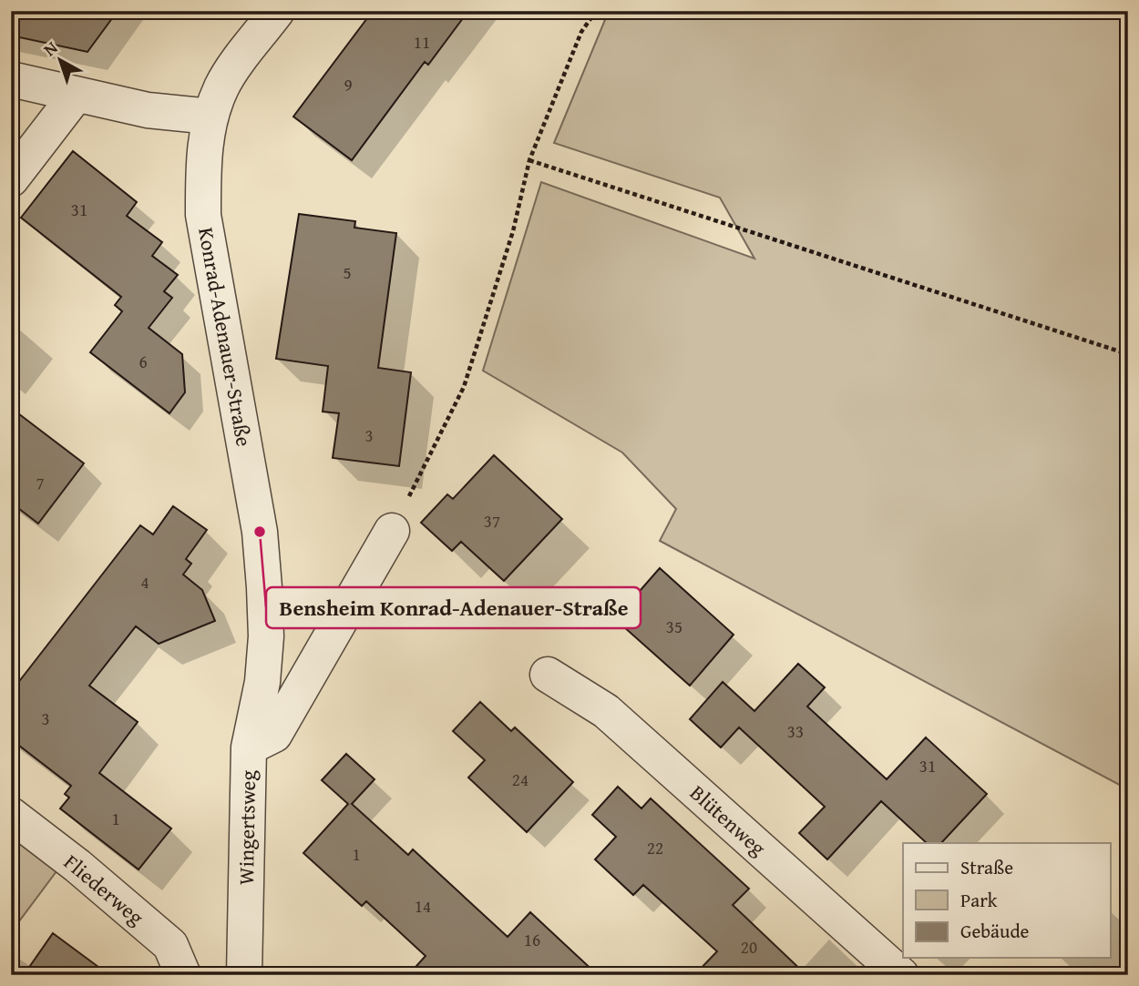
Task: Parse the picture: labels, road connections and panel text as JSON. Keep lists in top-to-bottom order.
{
  "streets": {
    "street": [
      "Konrad-Adenauer-Straße",
      "Blütenweg",
      "Wingertsweg",
      "Fliederweg"
    ]
  },
  "crossings": [
    ["Konrad-Adenauer-Straße", "Wingertsweg"]
  ],
  "places": ["Bensheim Konrad-Adenauer-Straße"],
  "house_numbers": [
    "11",
    "9",
    "31",
    "5",
    "6",
    "3",
    "7",
    "37",
    "4",
    "35",
    "3",
    "33",
    "31",
    "24",
    "1",
    "22",
    "1",
    "14",
    "16",
    "20"
  ],
  "legend": ["Straße", "Park", "Gebäude"],
  "north": "top left"
}
